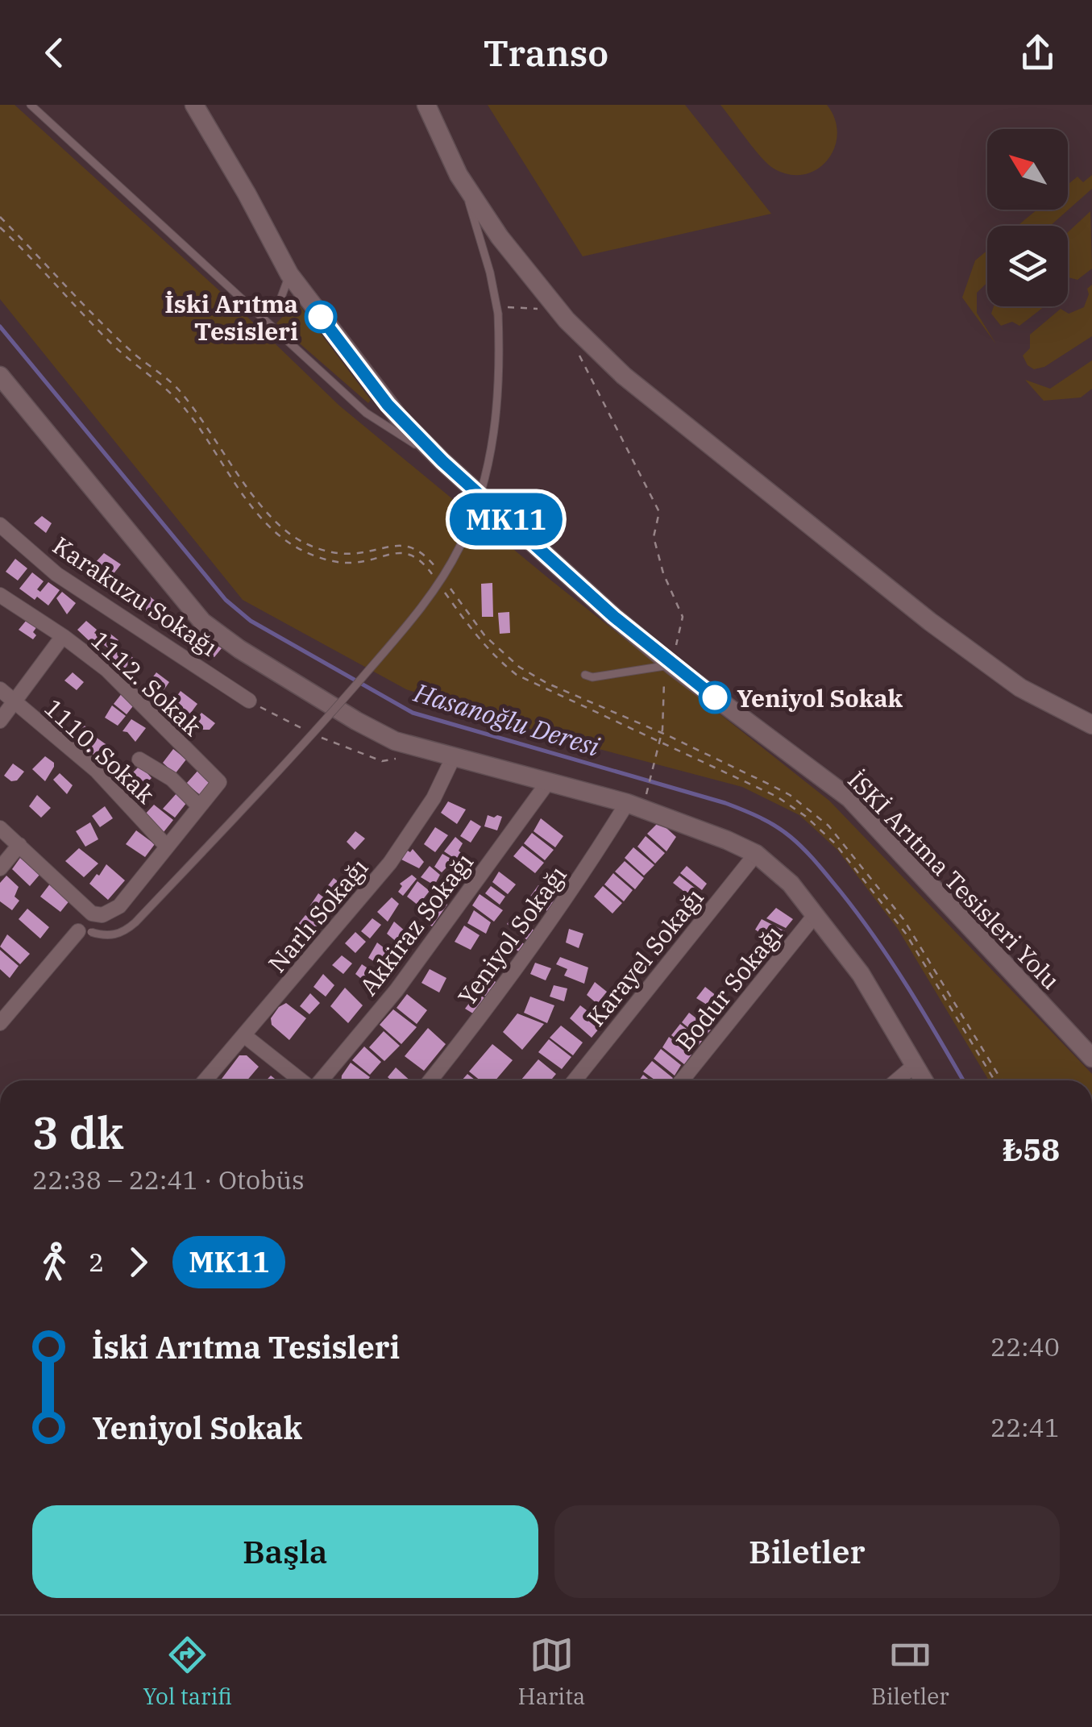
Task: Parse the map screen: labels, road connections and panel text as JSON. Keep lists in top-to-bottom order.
{
  "streets": {
    "street": [
      "Karakuzu Sokağı",
      "1112. Sokak",
      "1110. Sokak",
      "İSKİ Arıtma Tesisleri Yolu",
      "Narlı Sokağı",
      "Akkiraz Sokağı",
      "Yeniyol Sokağı",
      "Karayel Sokağı",
      "Bodur Sokağı"
    ]
  },
  "water": ["Hasanoğlu Deresi"],
  "places": ["İski Arıtma Tesisleri", "Yeniyol Sokak"],
  "lines": ["bus line MK11"],
  "north": "top left",
  "page": {
    "header": "Transo",
    "on_map": "MK11",
    "heading": ["3 dk", "22:38 – 22:41 · Otobüs", "₺58"],
    "legs": ["2", "MK11"],
    "list": [
      {
        "name": "İski Arıtma Tesisleri",
        "value": "22:40"
      },
      {
        "name": "Yeniyol Sokak",
        "value": "22:41"
      }
    ],
    "buttons": ["Başla", "Biletler"],
    "tabs": ["Yol tarifi", "Harita", "Biletler"]
  }
}
